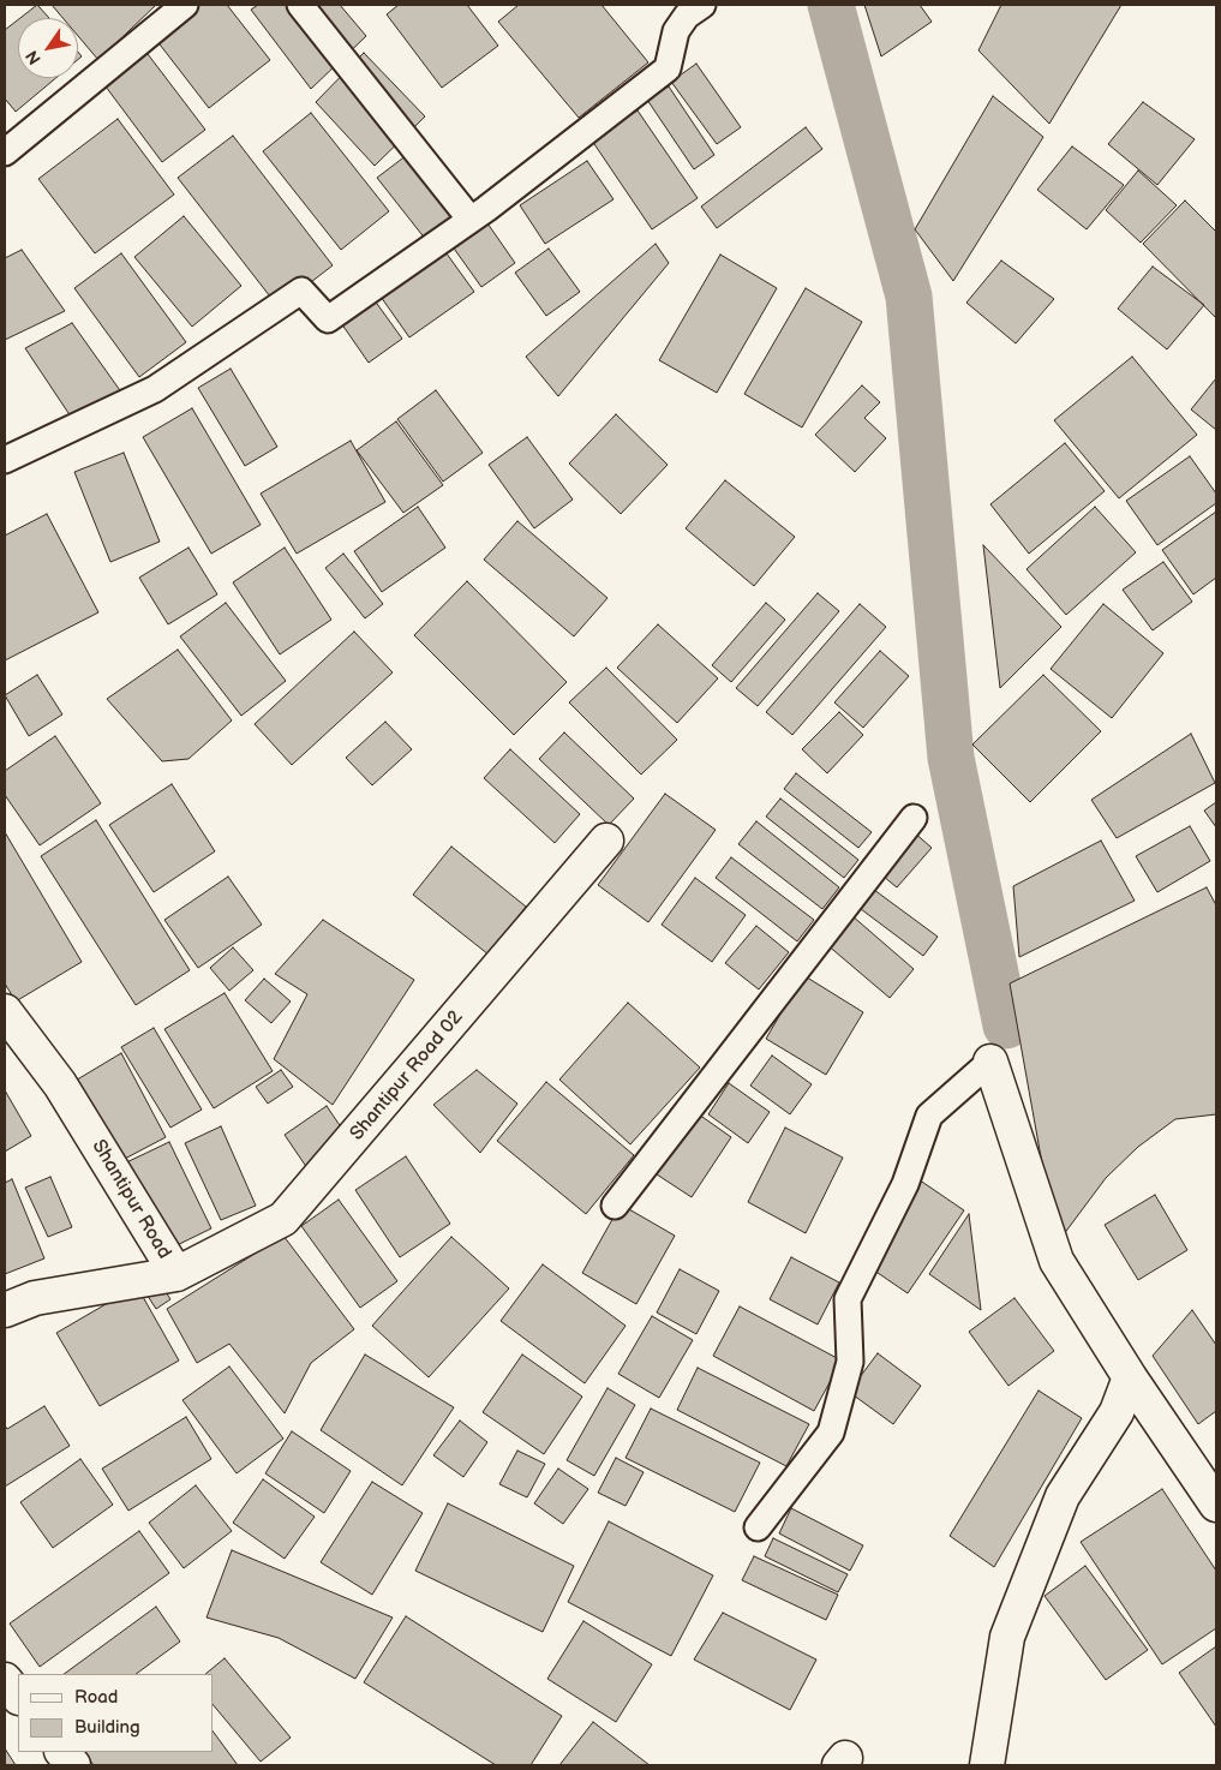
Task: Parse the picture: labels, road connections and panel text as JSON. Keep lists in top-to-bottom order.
{
  "streets": {
    "street": ["Shantipur Road 02", "Shantipur Road"]
  },
  "crossings": [
    ["Shantipur Road 02", "Shantipur Road"]
  ],
  "legend": ["Road", "Building"],
  "north": "bottom left"
}
